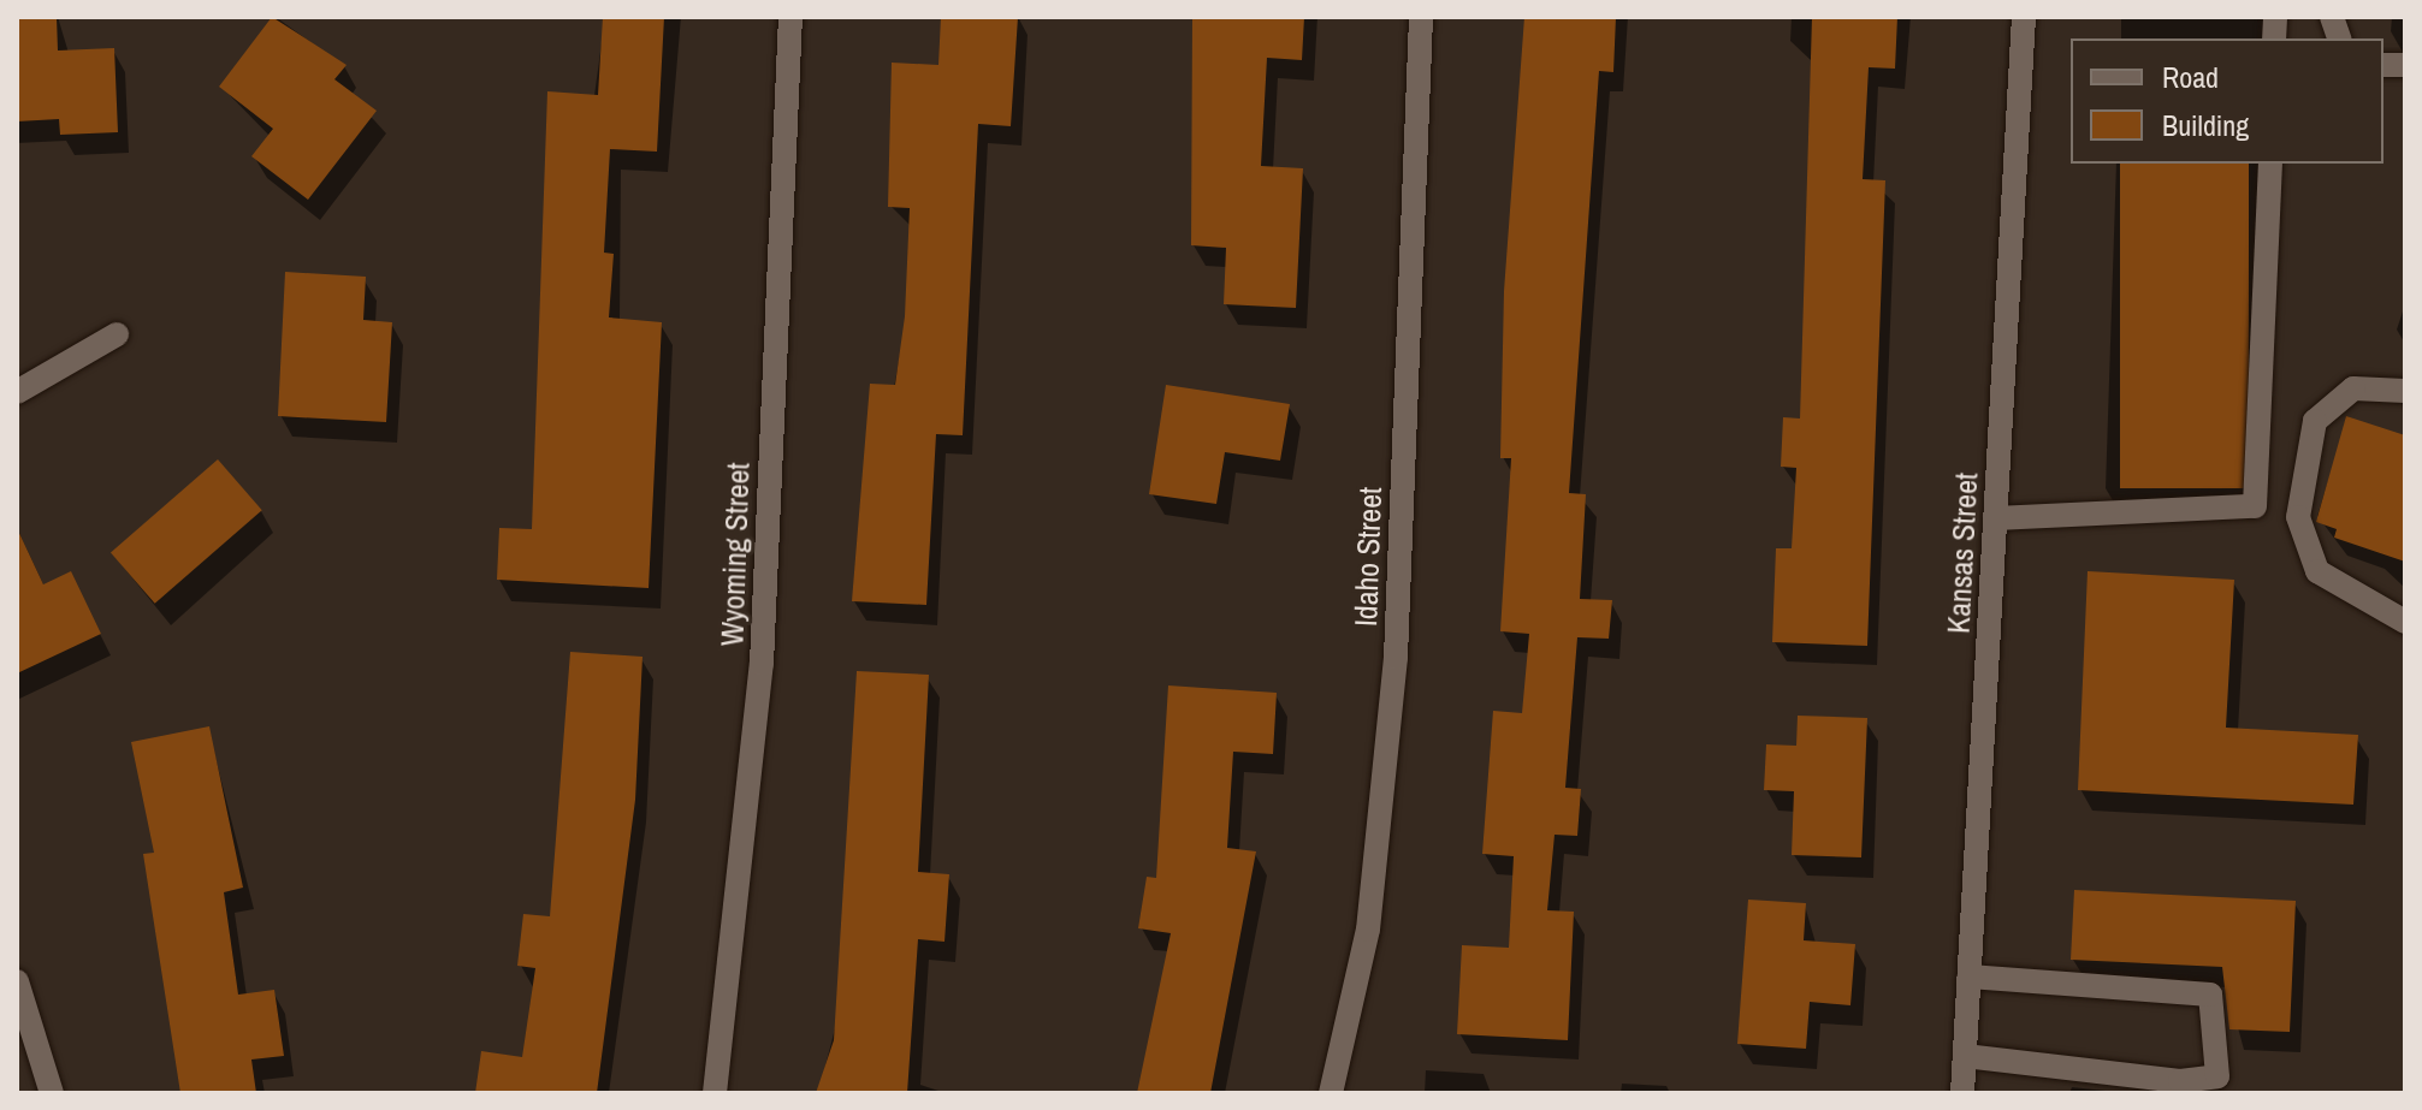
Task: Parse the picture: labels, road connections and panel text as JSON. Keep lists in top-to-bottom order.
{
  "streets": {
    "street": ["Kansas Street", "Wyoming Street", "Idaho Street"]
  },
  "legend": ["Road", "Building"]
}
